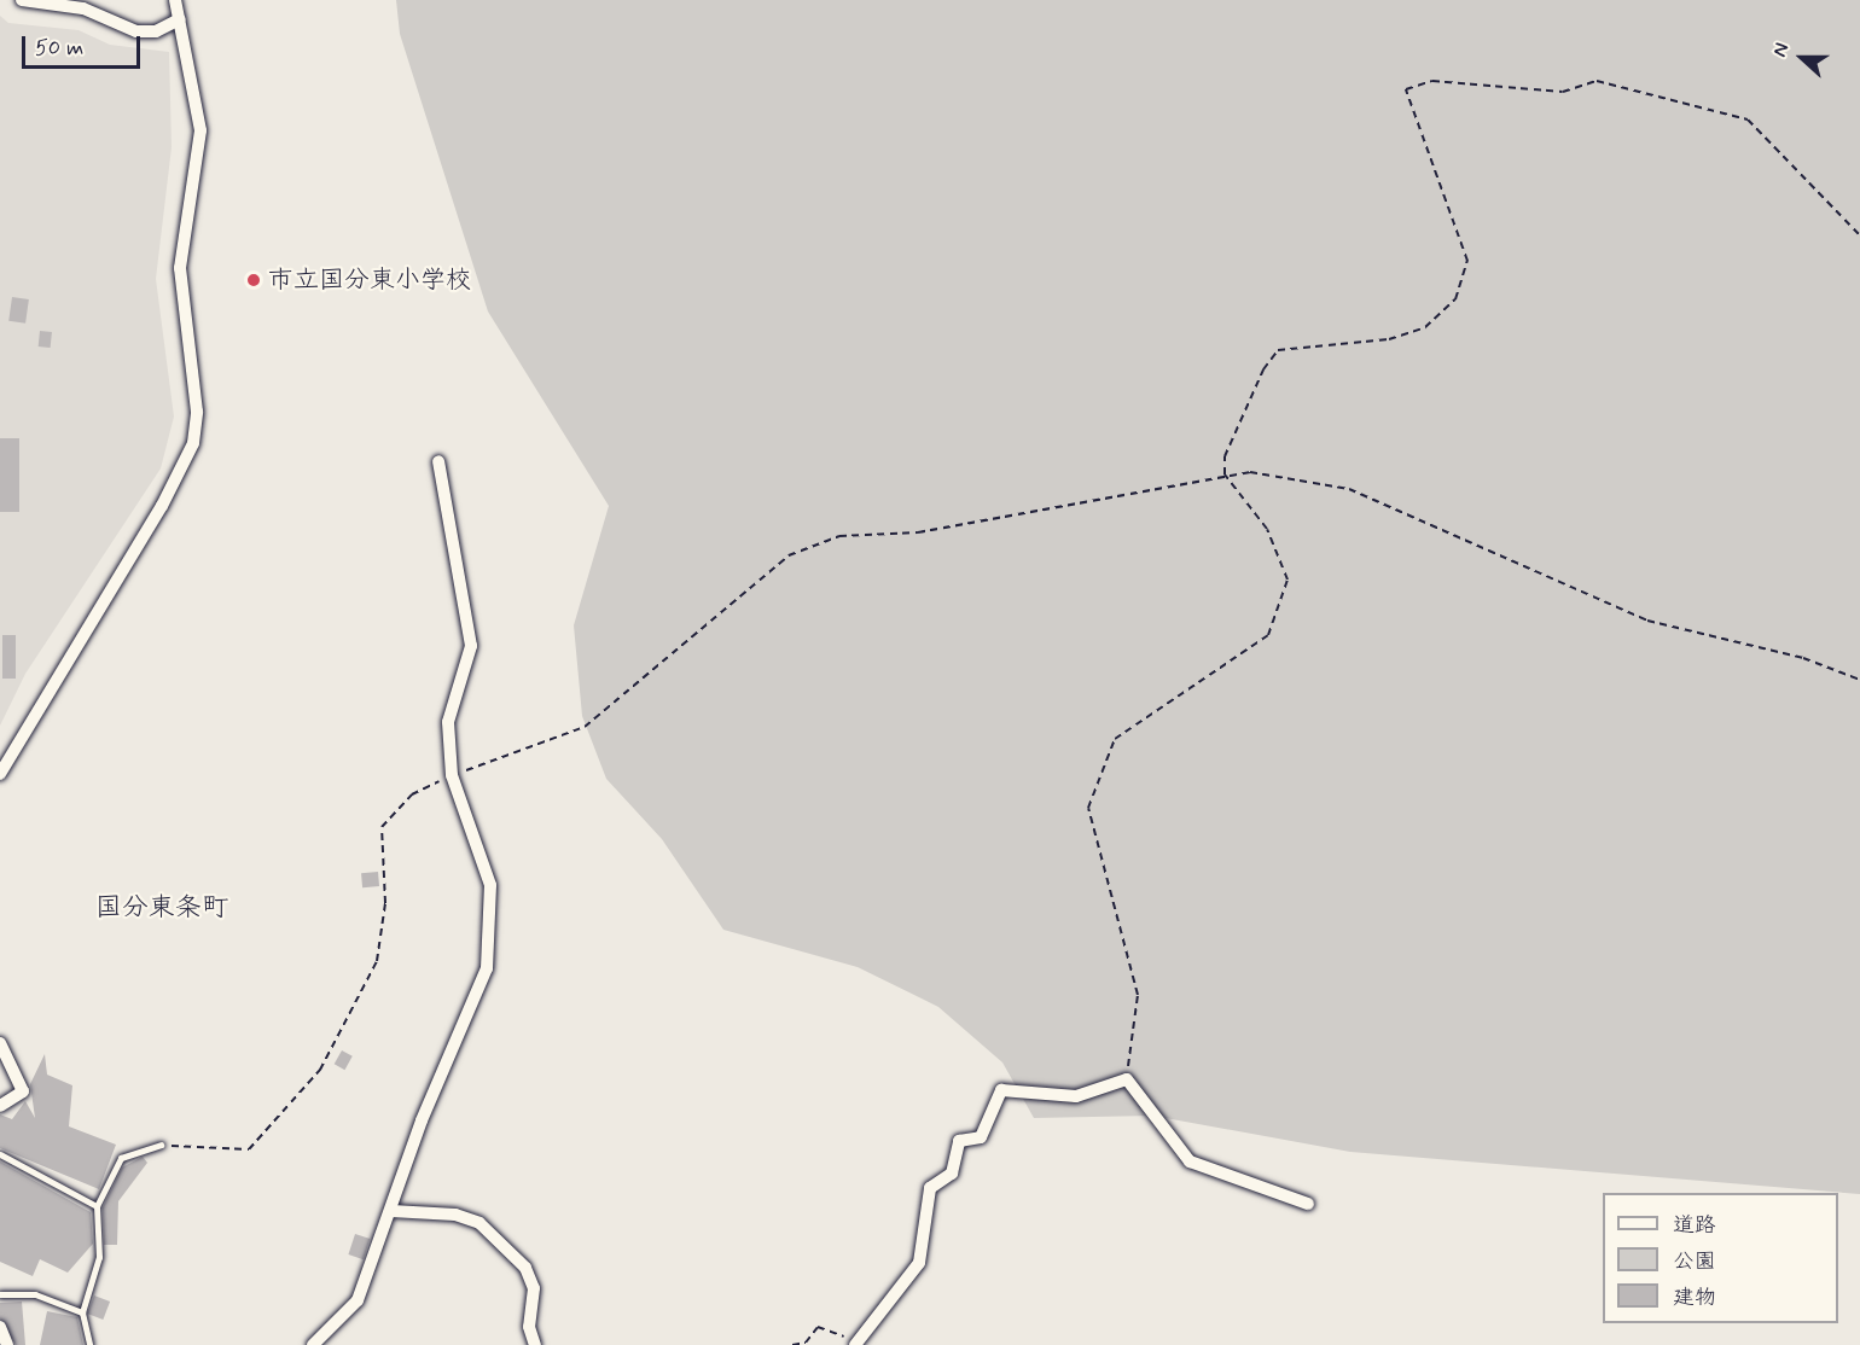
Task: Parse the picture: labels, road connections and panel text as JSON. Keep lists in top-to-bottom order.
{
  "districts": ["国分東条町"],
  "places": ["市立国分東小学校"],
  "legend": ["道路", "公園", "建物"],
  "scale_bar": "50 m",
  "north": "left"
}
